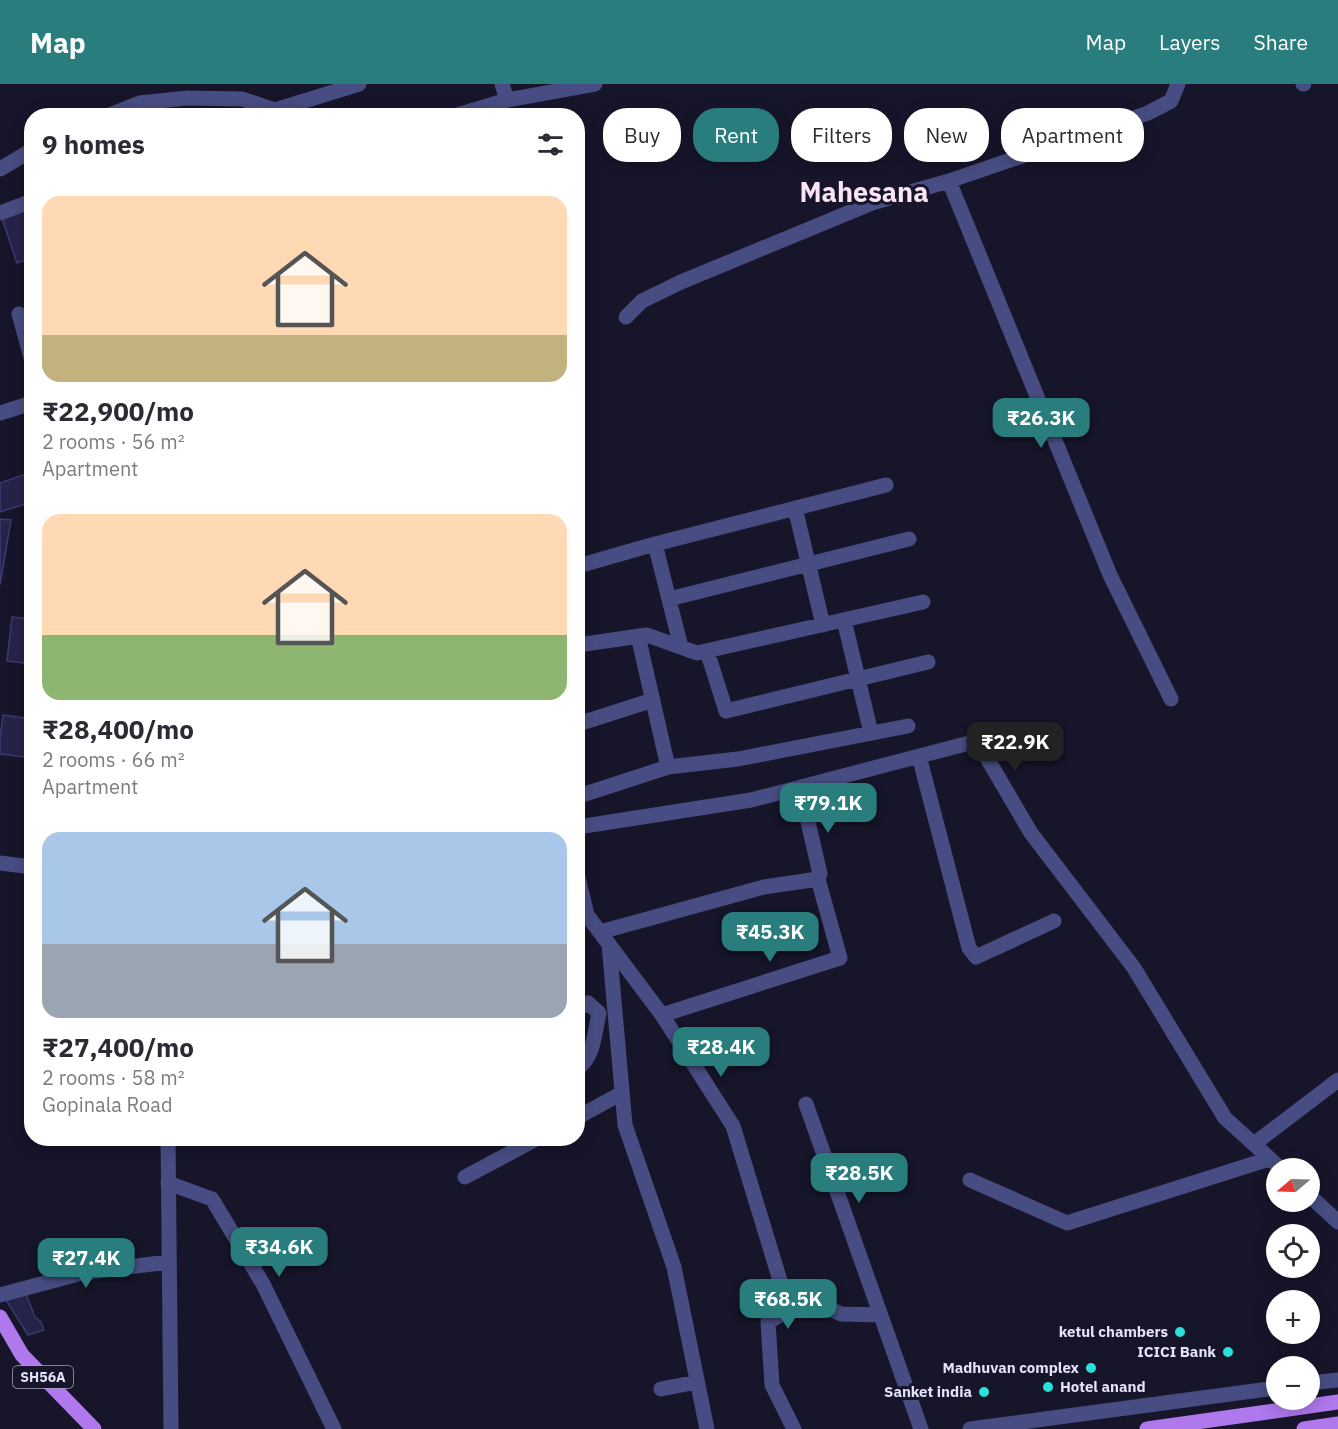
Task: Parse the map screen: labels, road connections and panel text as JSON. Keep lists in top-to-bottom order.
{
  "streets": {
    "main road": ["SH56A"]
  },
  "districts": ["Mahesana"],
  "places": [
    "ketul chambers",
    "ICICI Bank",
    "Madhuvan complex",
    "Hotel anand",
    "Sanket india"
  ],
  "north": "left",
  "page": {
    "header": "Map",
    "nav": ["Map", "Layers", "Share"],
    "chip": [
      "Buy",
      "Rent",
      "Filters",
      "New",
      "Apartment"
    ],
    "heading": "9 homes",
    "list": [
      {
        "name": "₹22,900/mo",
        "note": "2 rooms · 56 m² · Apartment"
      },
      {
        "name": "₹28,400/mo",
        "note": "2 rooms · 66 m² · Apartment"
      },
      {
        "name": "₹27,400/mo",
        "note": "2 rooms · 58 m² · Gopinala Road"
      }
    ],
    "price": [
      "₹26.3K",
      "₹22.9K",
      "₹79.1K",
      "₹45.3K",
      "₹28.4K",
      "₹28.5K",
      "₹34.6K",
      "₹27.4K",
      "₹68.5K"
    ],
    "map_buttons": ["+", "−"]
  }
}
